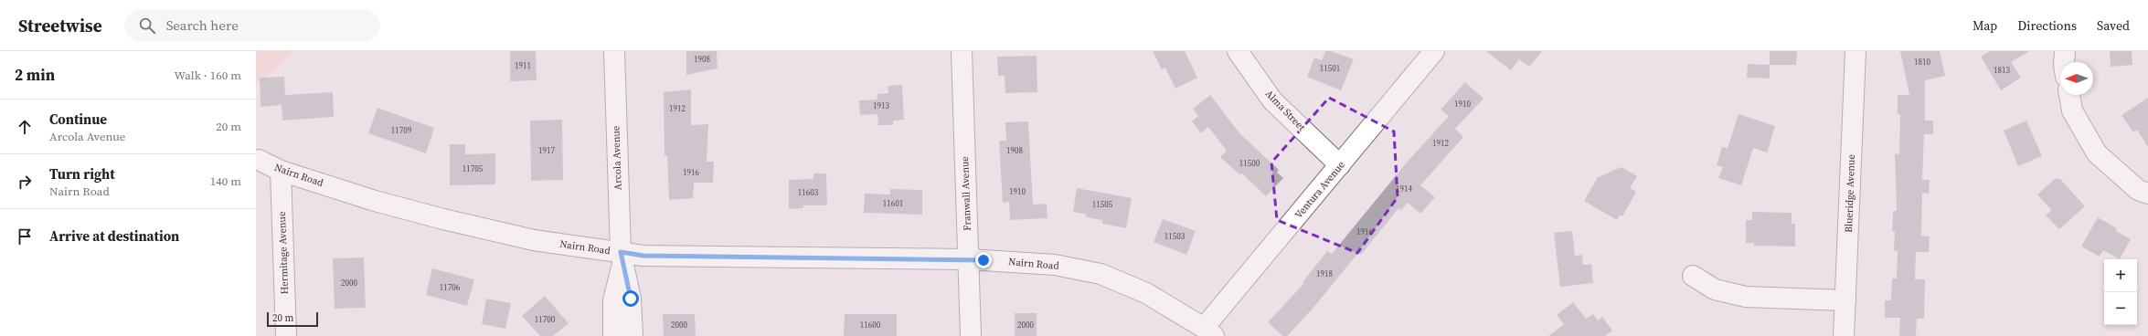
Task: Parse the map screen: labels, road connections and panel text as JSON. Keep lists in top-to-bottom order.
{
  "streets": {
    "street": [
      "Alma Street",
      "Arcola Avenue",
      "Nairn Road",
      "Ventura Avenue",
      "Franwall Avenue",
      "Blueridge Avenue",
      "Hermitage Avenue"
    ]
  },
  "crossings": [
    ["Alma Street", "Ventura Avenue"],
    ["Arcola Avenue", "Nairn Road"],
    ["Nairn Road", "Ventura Avenue"],
    ["Nairn Road", "Franwall Avenue"],
    ["Nairn Road", "Hermitage Avenue"]
  ],
  "house_numbers": [
    "1908",
    "1810",
    "1911",
    "11501",
    "1813",
    "1910",
    "1913",
    "1912",
    "11709",
    "1912",
    "1917",
    "1908",
    "11500",
    "11705",
    "1916",
    "1914",
    "1910",
    "11603",
    "11601",
    "11505",
    "1916",
    "11503",
    "1918",
    "2000",
    "11706",
    "11700",
    "2000",
    "11600",
    "2000"
  ],
  "scale_bar": "20 m",
  "north": "left",
  "page": {
    "header": "Streetwise",
    "search": "Search here",
    "nav": ["Map", "Directions", "Saved"],
    "heading": ["2 min", "Walk · 160 m"],
    "list": [
      ["Continue", "Arcola Avenue", "20 m"],
      ["Turn right", "Nairn Road", "140 m"],
      "Arrive at destination"
    ],
    "map_buttons": ["+", "−"],
    "scale": "20 m"
  }
}
